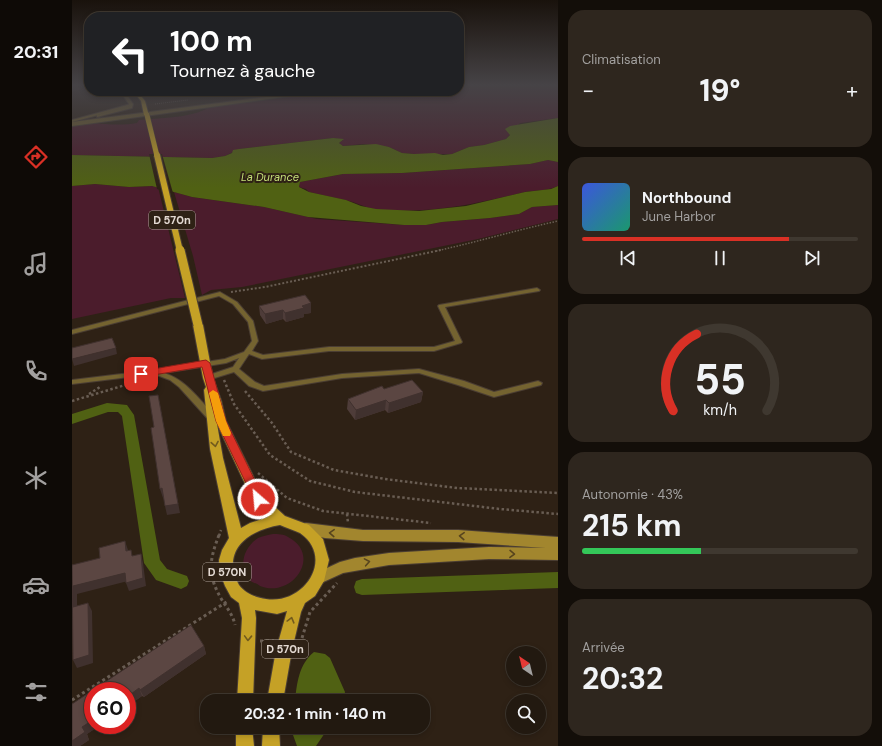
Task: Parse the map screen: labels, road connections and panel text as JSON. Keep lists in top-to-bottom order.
{
  "streets": {
    "main road": ["D 570n", "D 570N"]
  },
  "crossings": [
    ["D 570n", "D 570N"]
  ],
  "water": ["La Durance"],
  "north": "top left",
  "page": {
    "tabs": "20:31",
    "tile": [
      "Climatisation",
      ["Autonomie · 43%", "215 km"],
      ["Arrivée", "20:32"]
    ],
    "turn": ["100 m", "Tournez à gauche"],
    "heat": ["−", "19°", "+"],
    "song": ["Northbound", "June Harbor"],
    "limit": "60",
    "trip": "20:32 · 1 min · 140 m",
    "gauge": ["55", "km/h"]
  }
}
